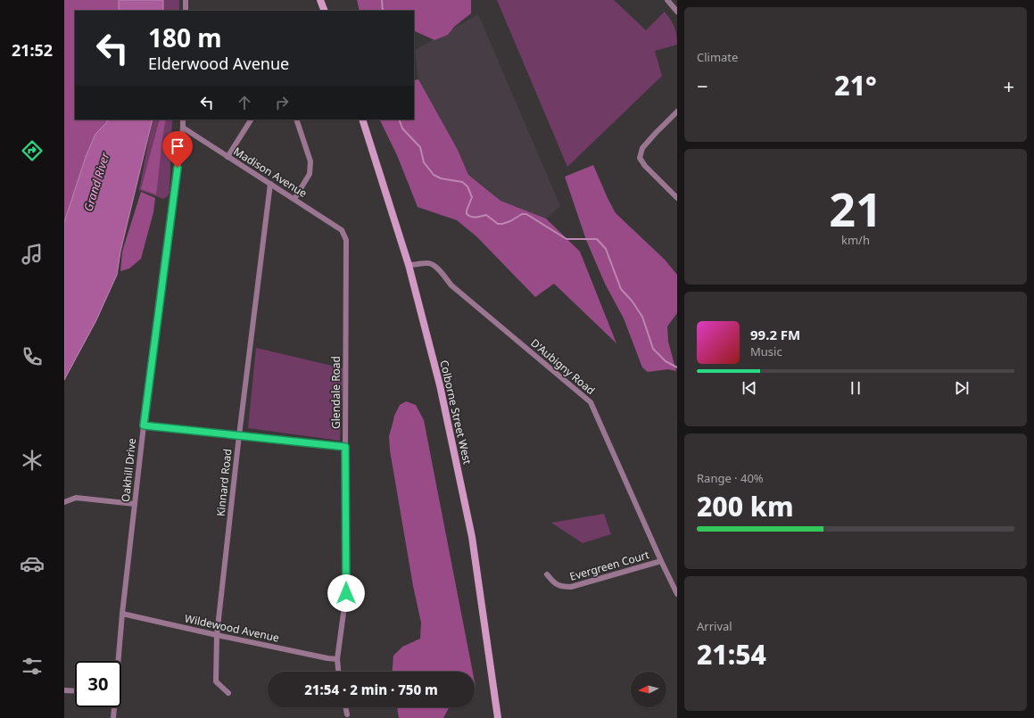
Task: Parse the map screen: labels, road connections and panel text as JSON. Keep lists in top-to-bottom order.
{
  "streets": {
    "main road": ["Colborne Street West"],
    "street": [
      "Madison Avenue",
      "D'Aubigny Road",
      "Glendale Road",
      "Oakhill Drive",
      "Kinnard Road",
      "Evergreen Court",
      "Wildewood Avenue"
    ]
  },
  "crossings": [
    ["Madison Avenue", "Glendale Road"],
    ["Madison Avenue", "Oakhill Drive"],
    ["Madison Avenue", "Kinnard Road"],
    ["D'Aubigny Road", "Colborne Street West"],
    ["D'Aubigny Road", "Evergreen Court"],
    ["Glendale Road", "Wildewood Avenue"],
    ["Oakhill Drive", "Wildewood Avenue"],
    ["Kinnard Road", "Wildewood Avenue"]
  ],
  "water": ["Grand River"],
  "north": "left",
  "page": {
    "tabs": "21:52",
    "tile": [
      "Climate",
      ["21", "km/h"],
      ["Range · 40%", "200 km"],
      ["Arrival", "21:54"]
    ],
    "turn": ["180 m", "Elderwood Avenue"],
    "heat": ["−", "21°", "+"],
    "song": ["99.2 FM", "Music"],
    "limit": "30",
    "trip": "21:54 · 2 min · 750 m"
  }
}
